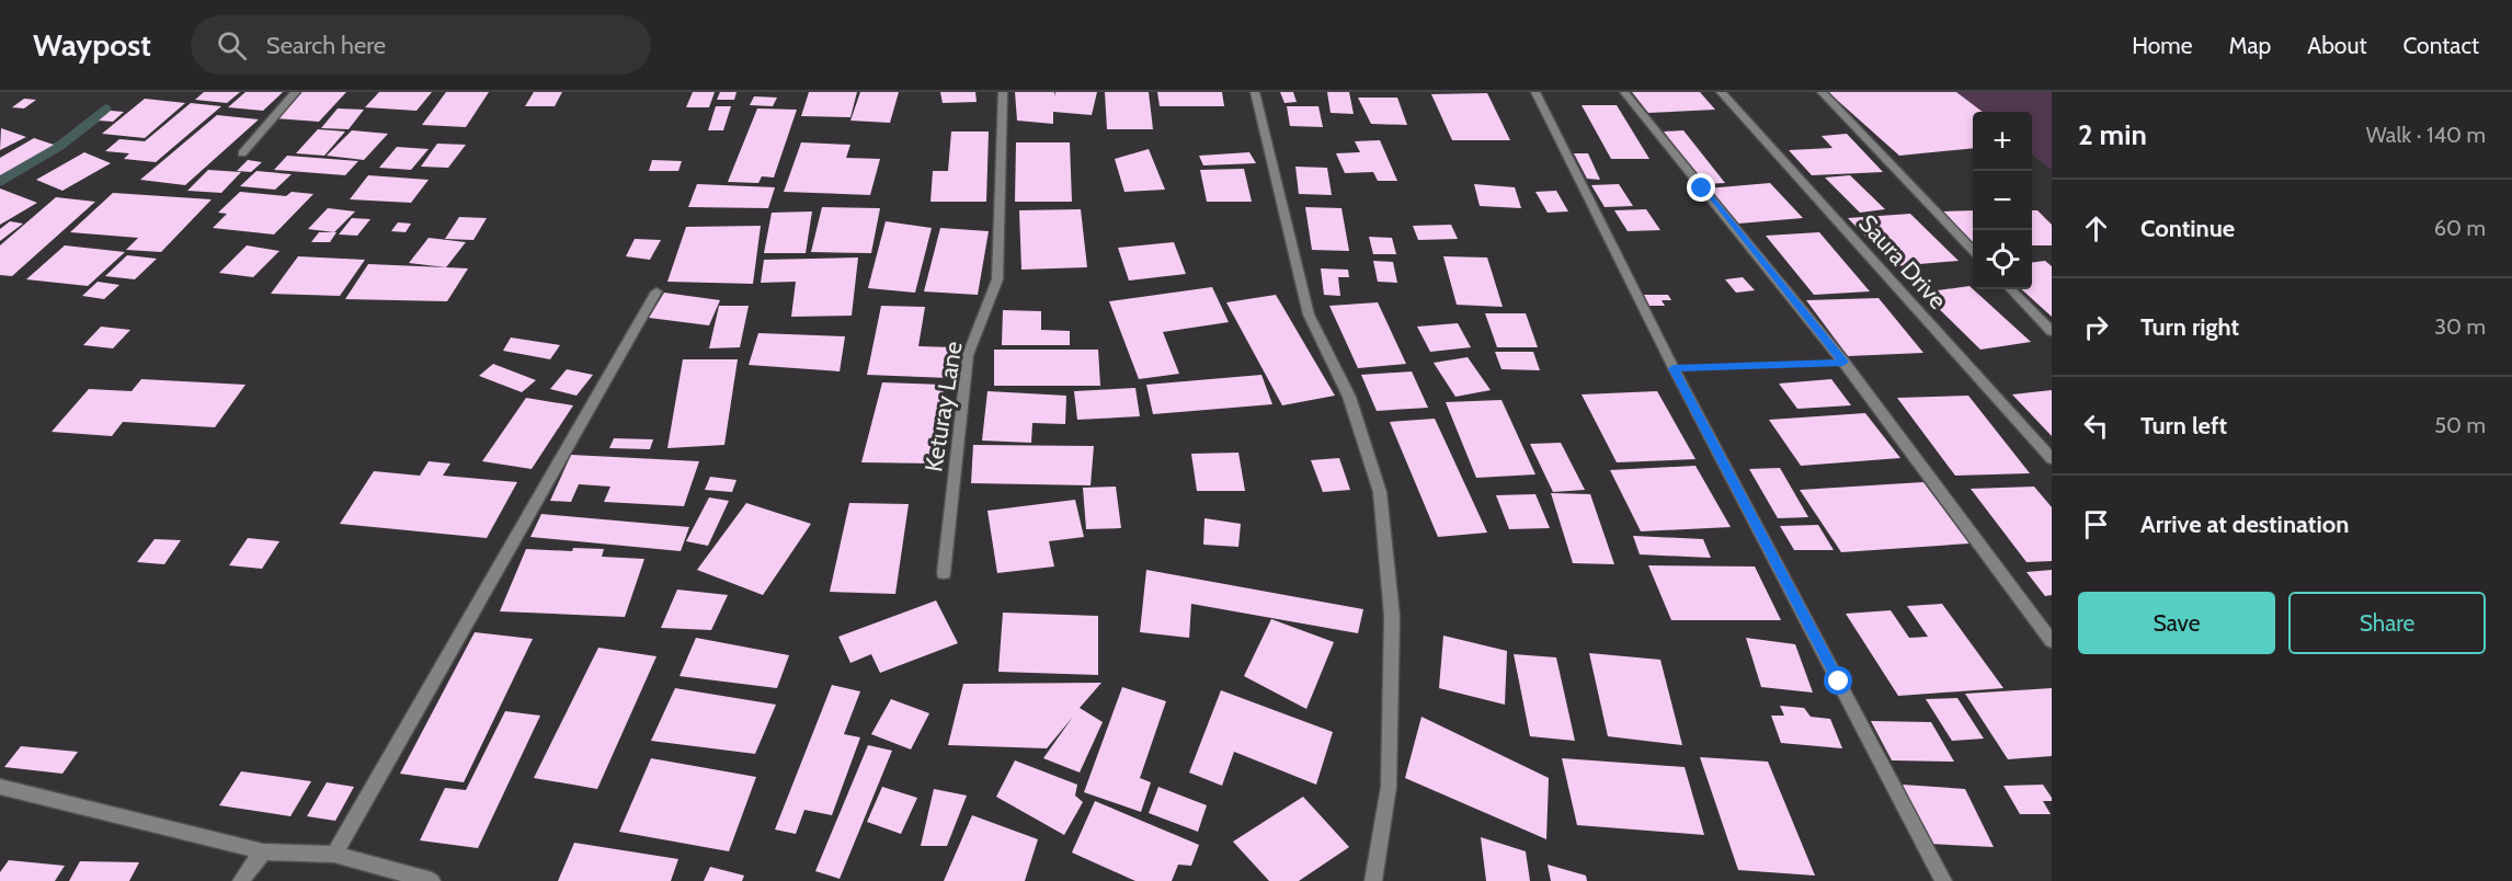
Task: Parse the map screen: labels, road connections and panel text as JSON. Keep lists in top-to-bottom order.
{
  "streets": {
    "street": ["Saura Drive", "Keturay Lane"]
  },
  "page": {
    "header": "Waypost",
    "search": "Search here",
    "nav": [
      "Home",
      "Map",
      "About",
      "Contact"
    ],
    "heading": ["2 min", "Walk · 140 m"],
    "map_buttons": ["+", "−"],
    "list": [
      ["Continue", "60 m"],
      ["Turn right", "30 m"],
      ["Turn left", "50 m"],
      "Arrive at destination"
    ],
    "buttons": ["Save", "Share"]
  }
}
